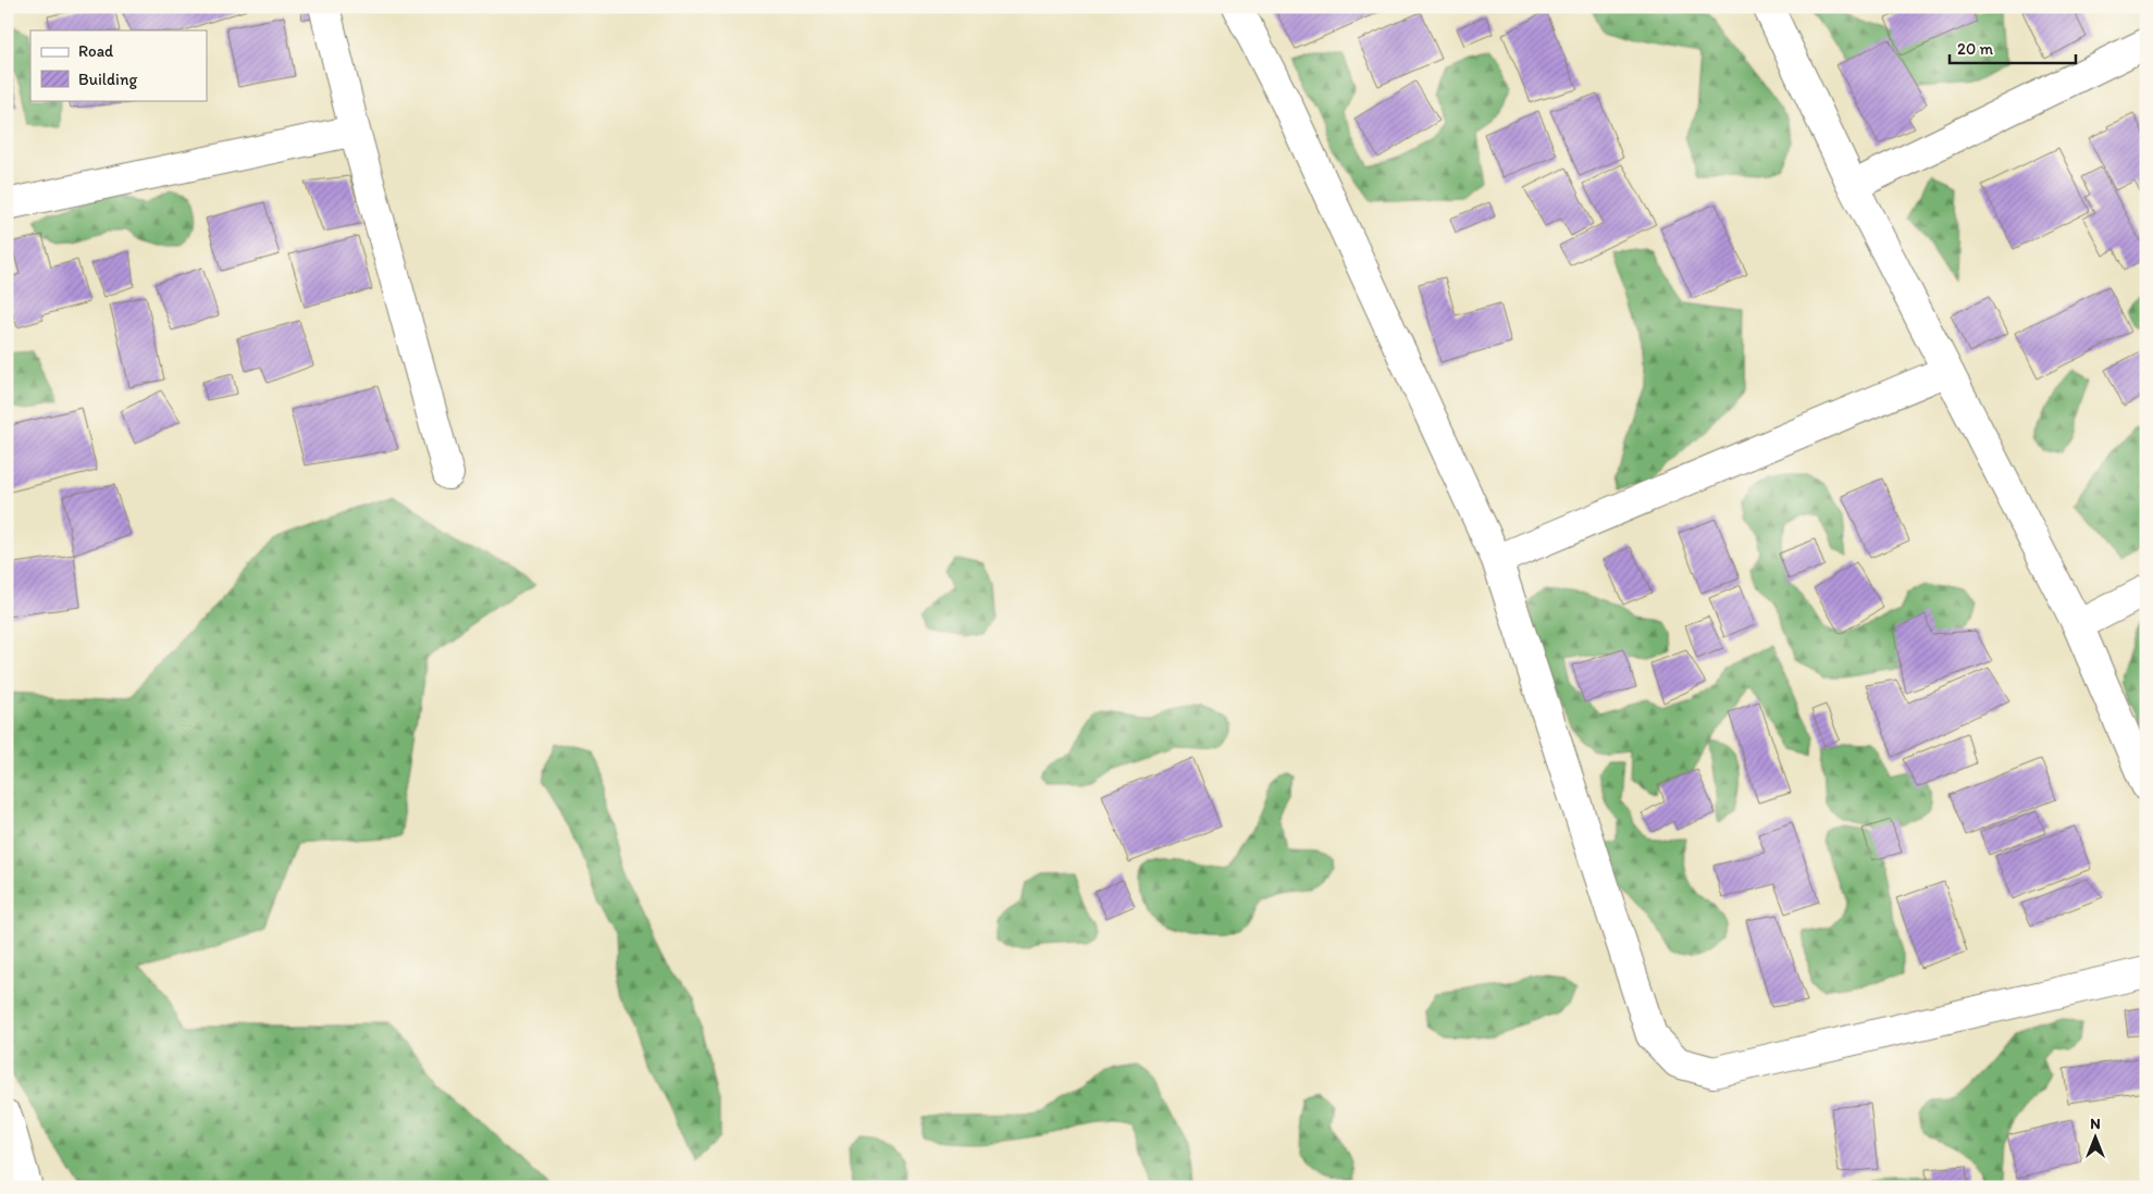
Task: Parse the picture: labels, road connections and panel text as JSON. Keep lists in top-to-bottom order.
{
  "legend": ["Road", "Building"],
  "scale_bar": "20 m",
  "north": "top"
}
